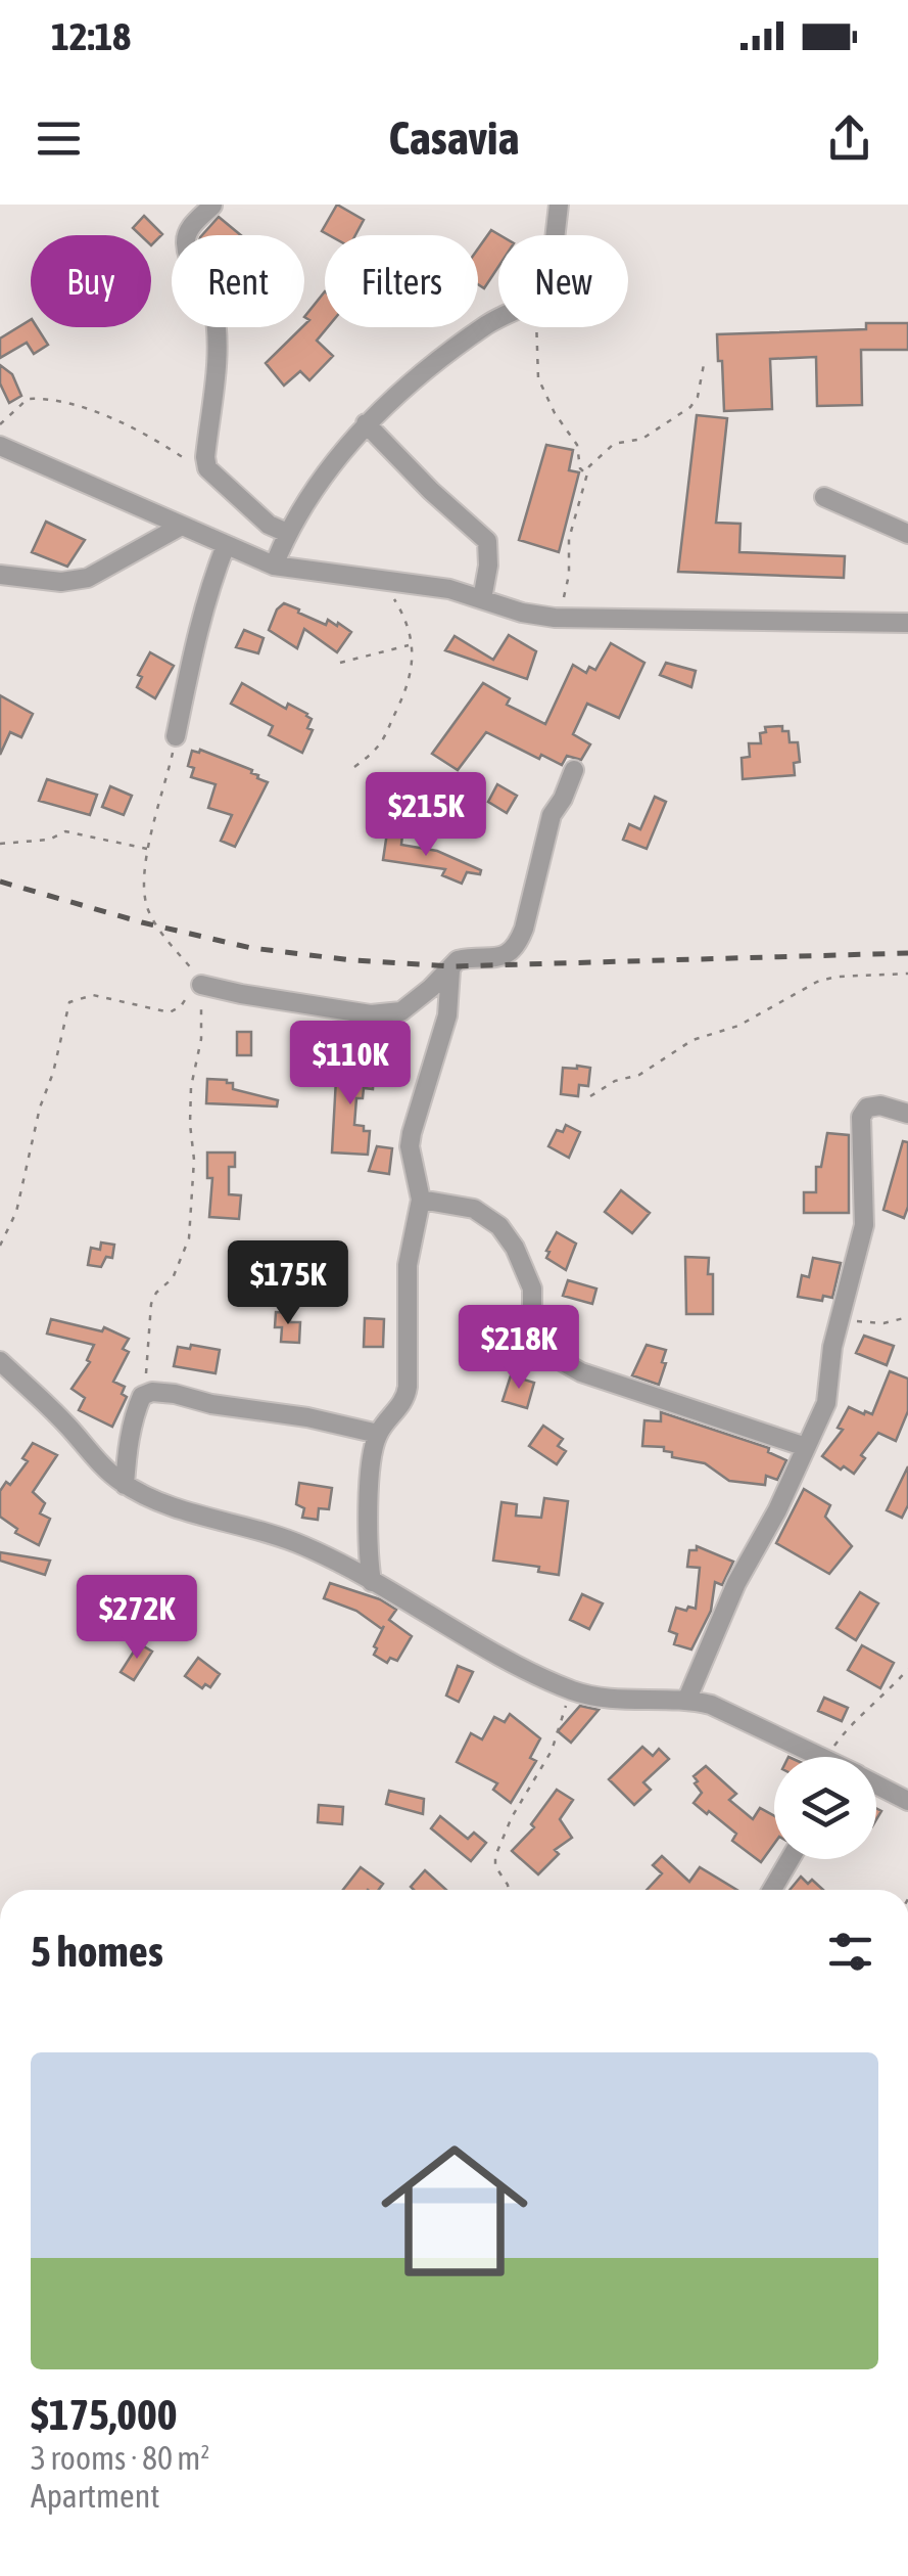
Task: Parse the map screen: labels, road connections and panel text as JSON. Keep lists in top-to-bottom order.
{
  "page": {
    "status": "12:18",
    "header": "Casavia",
    "chip": [
      "Buy",
      "Rent",
      "Filters",
      "New"
    ],
    "price": [
      "$215K",
      "$110K",
      "$175K",
      "$218K",
      "$272K"
    ],
    "heading": "5 homes",
    "list": [
      {
        "name": "$175,000",
        "note": "3 rooms · 80 m² · Apartment"
      }
    ]
  }
}
